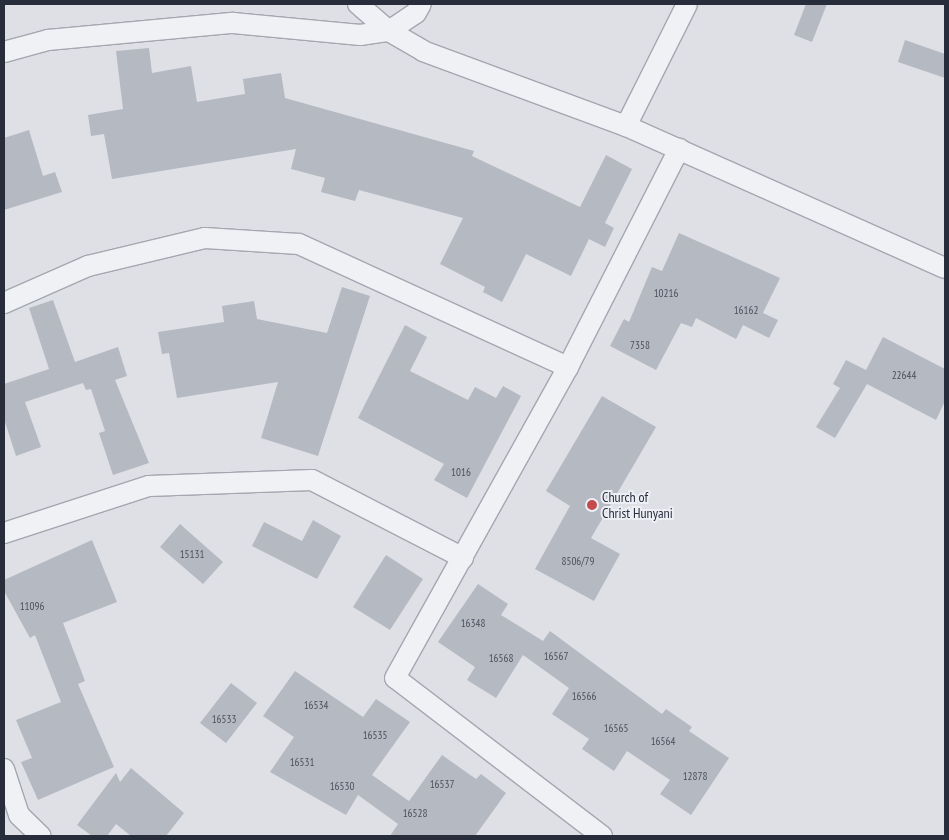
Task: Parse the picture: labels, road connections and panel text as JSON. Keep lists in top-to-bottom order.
{
  "places": ["Church of Christ Hunyani"],
  "house_numbers": [
    "10216",
    "16162",
    "7358",
    "22644",
    "1016",
    "15131",
    "8506/79",
    "11096",
    "16348",
    "16567",
    "16568",
    "16566",
    "16534",
    "16533",
    "16565",
    "16535",
    "16564",
    "16531",
    "12878",
    "16537",
    "16530",
    "16528"
  ]
}
